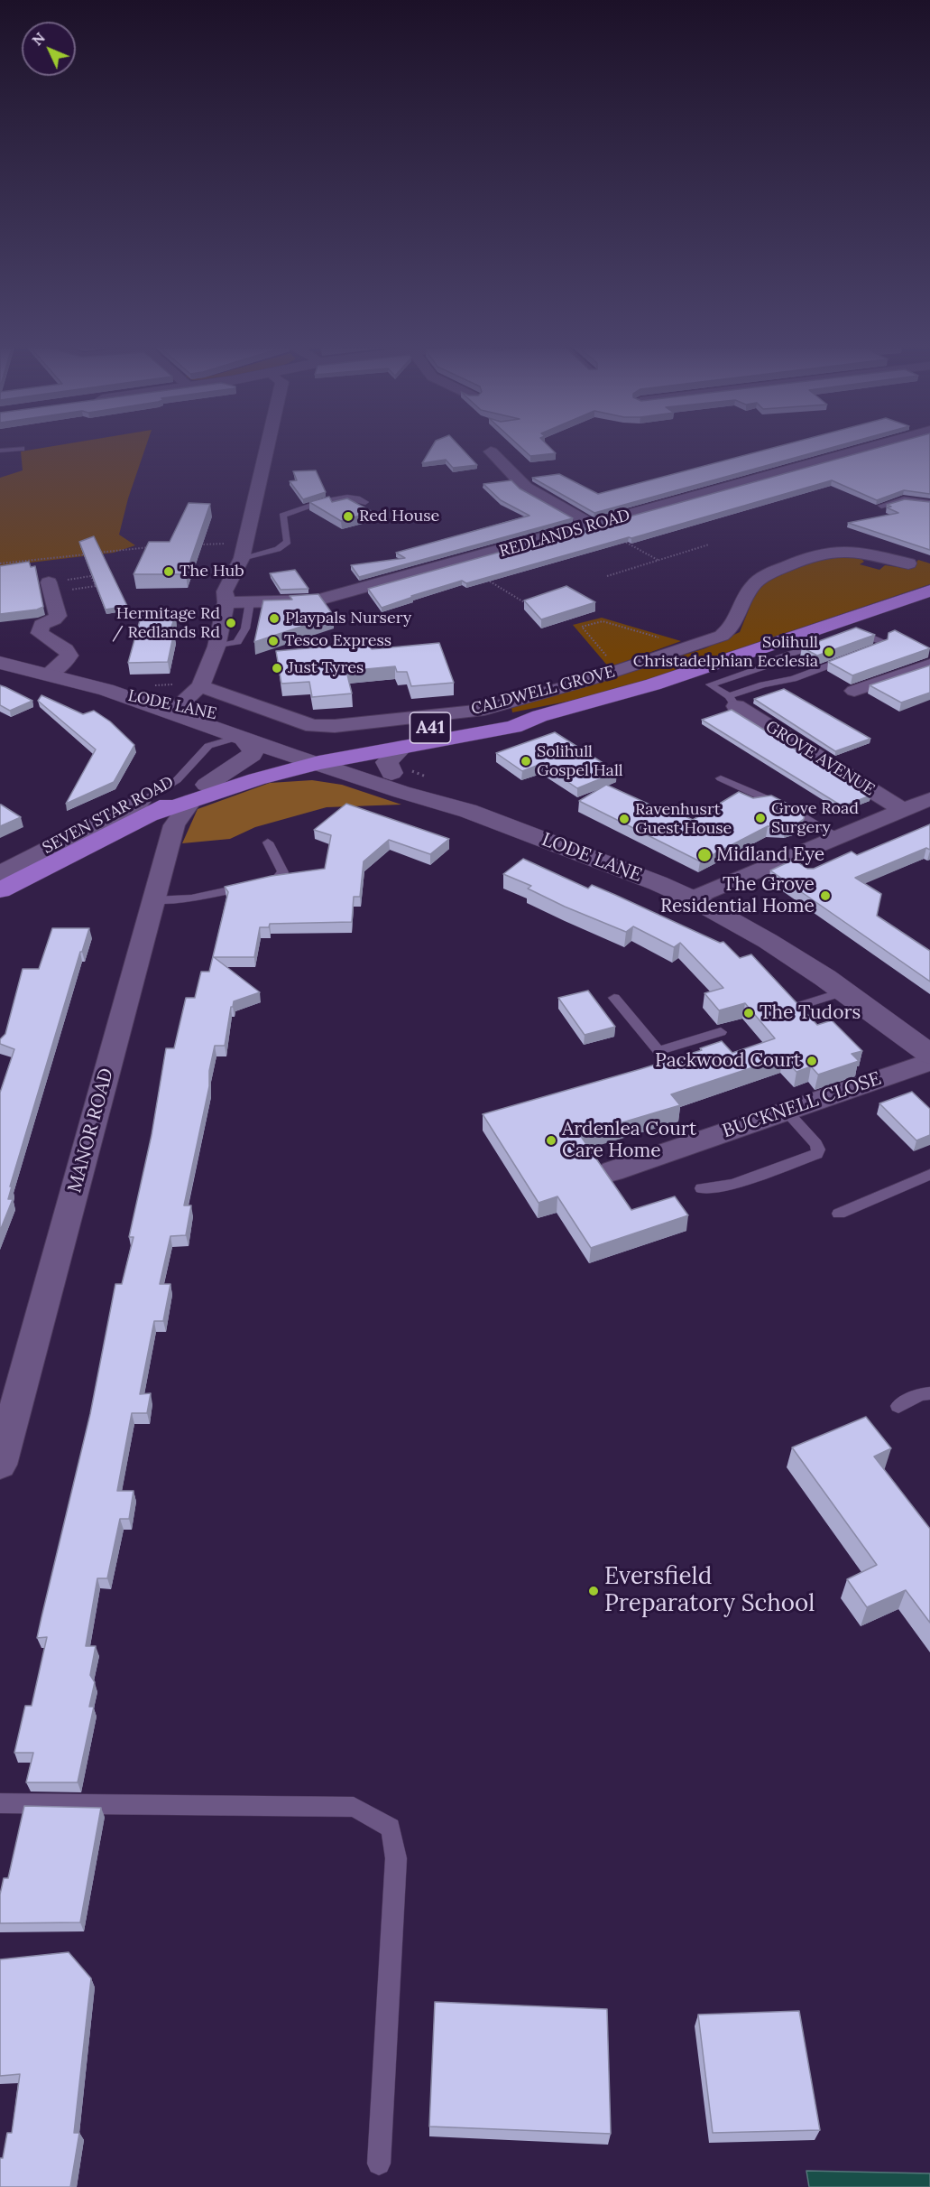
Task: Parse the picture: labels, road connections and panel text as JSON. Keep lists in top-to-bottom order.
{
  "streets": {
    "highway": ["A41", "SEVEN STAR ROAD"],
    "main road": ["LODE LANE"],
    "street": [
      "REDLANDS ROAD",
      "CALDWELL GROVE",
      "GROVE AVENUE",
      "BUCKNELL CLOSE",
      "MANOR ROAD"
    ]
  },
  "crossings": [
    ["LODE LANE", "A41"],
    ["LODE LANE", "SEVEN STAR ROAD"],
    ["A41", "SEVEN STAR ROAD"],
    ["SEVEN STAR ROAD", "MANOR ROAD"]
  ],
  "places": [
    "Red House",
    "The Hub",
    "Playpals Nursery",
    "Hermitage Rd / Redlands Rd",
    "Tesco Express",
    "Solihull Christadelphian Ecclesia",
    "Just Tyres",
    "Solihull Gospel Hall",
    "Grove Road Surgery",
    "Ravenhusrt Guest House",
    "Midland Eye",
    "The Grove Residential Home",
    "The Tudors",
    "Packwood Court",
    "Ardenlea Court Care Home",
    "Eversfield Preparatory School"
  ],
  "north": "top left"
}
